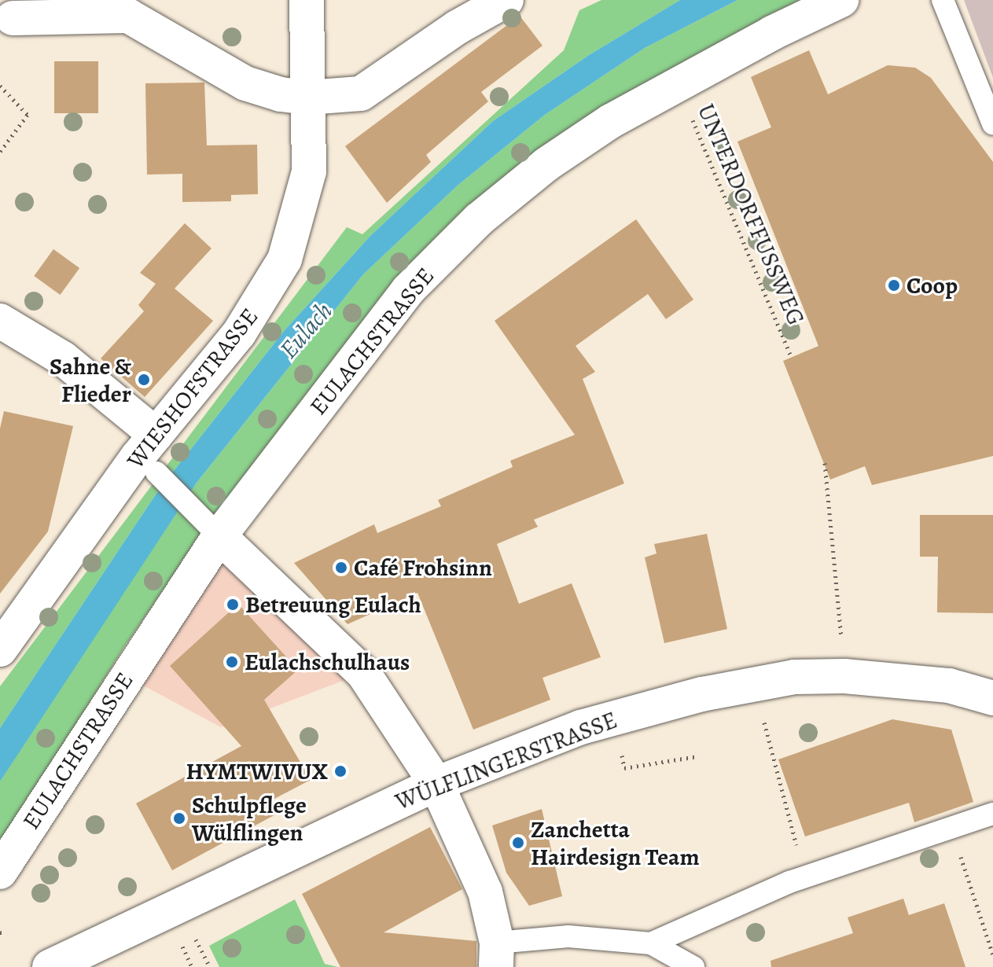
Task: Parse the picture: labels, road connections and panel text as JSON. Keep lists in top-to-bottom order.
{
  "streets": {
    "street": ["EULACHSTRASSE", "WIESHOFSTRASSE", "WÜLFLINGERSTRASSE"],
    "path": ["UNTERDORFFUSSWEG"]
  },
  "crossings": [
    ["UNTERDORFFUSSWEG", "EULACHSTRASSE"]
  ],
  "water": ["Eulach"],
  "places": [
    "Coop",
    "Sahne & Flieder",
    "Café Frohsinn",
    "Betreuung Eulach",
    "Eulachschulhaus",
    "HYMTWIVUX",
    "Schulpflege Wülflingen",
    "Zanchetta Hairdesign Team"
  ]
}
